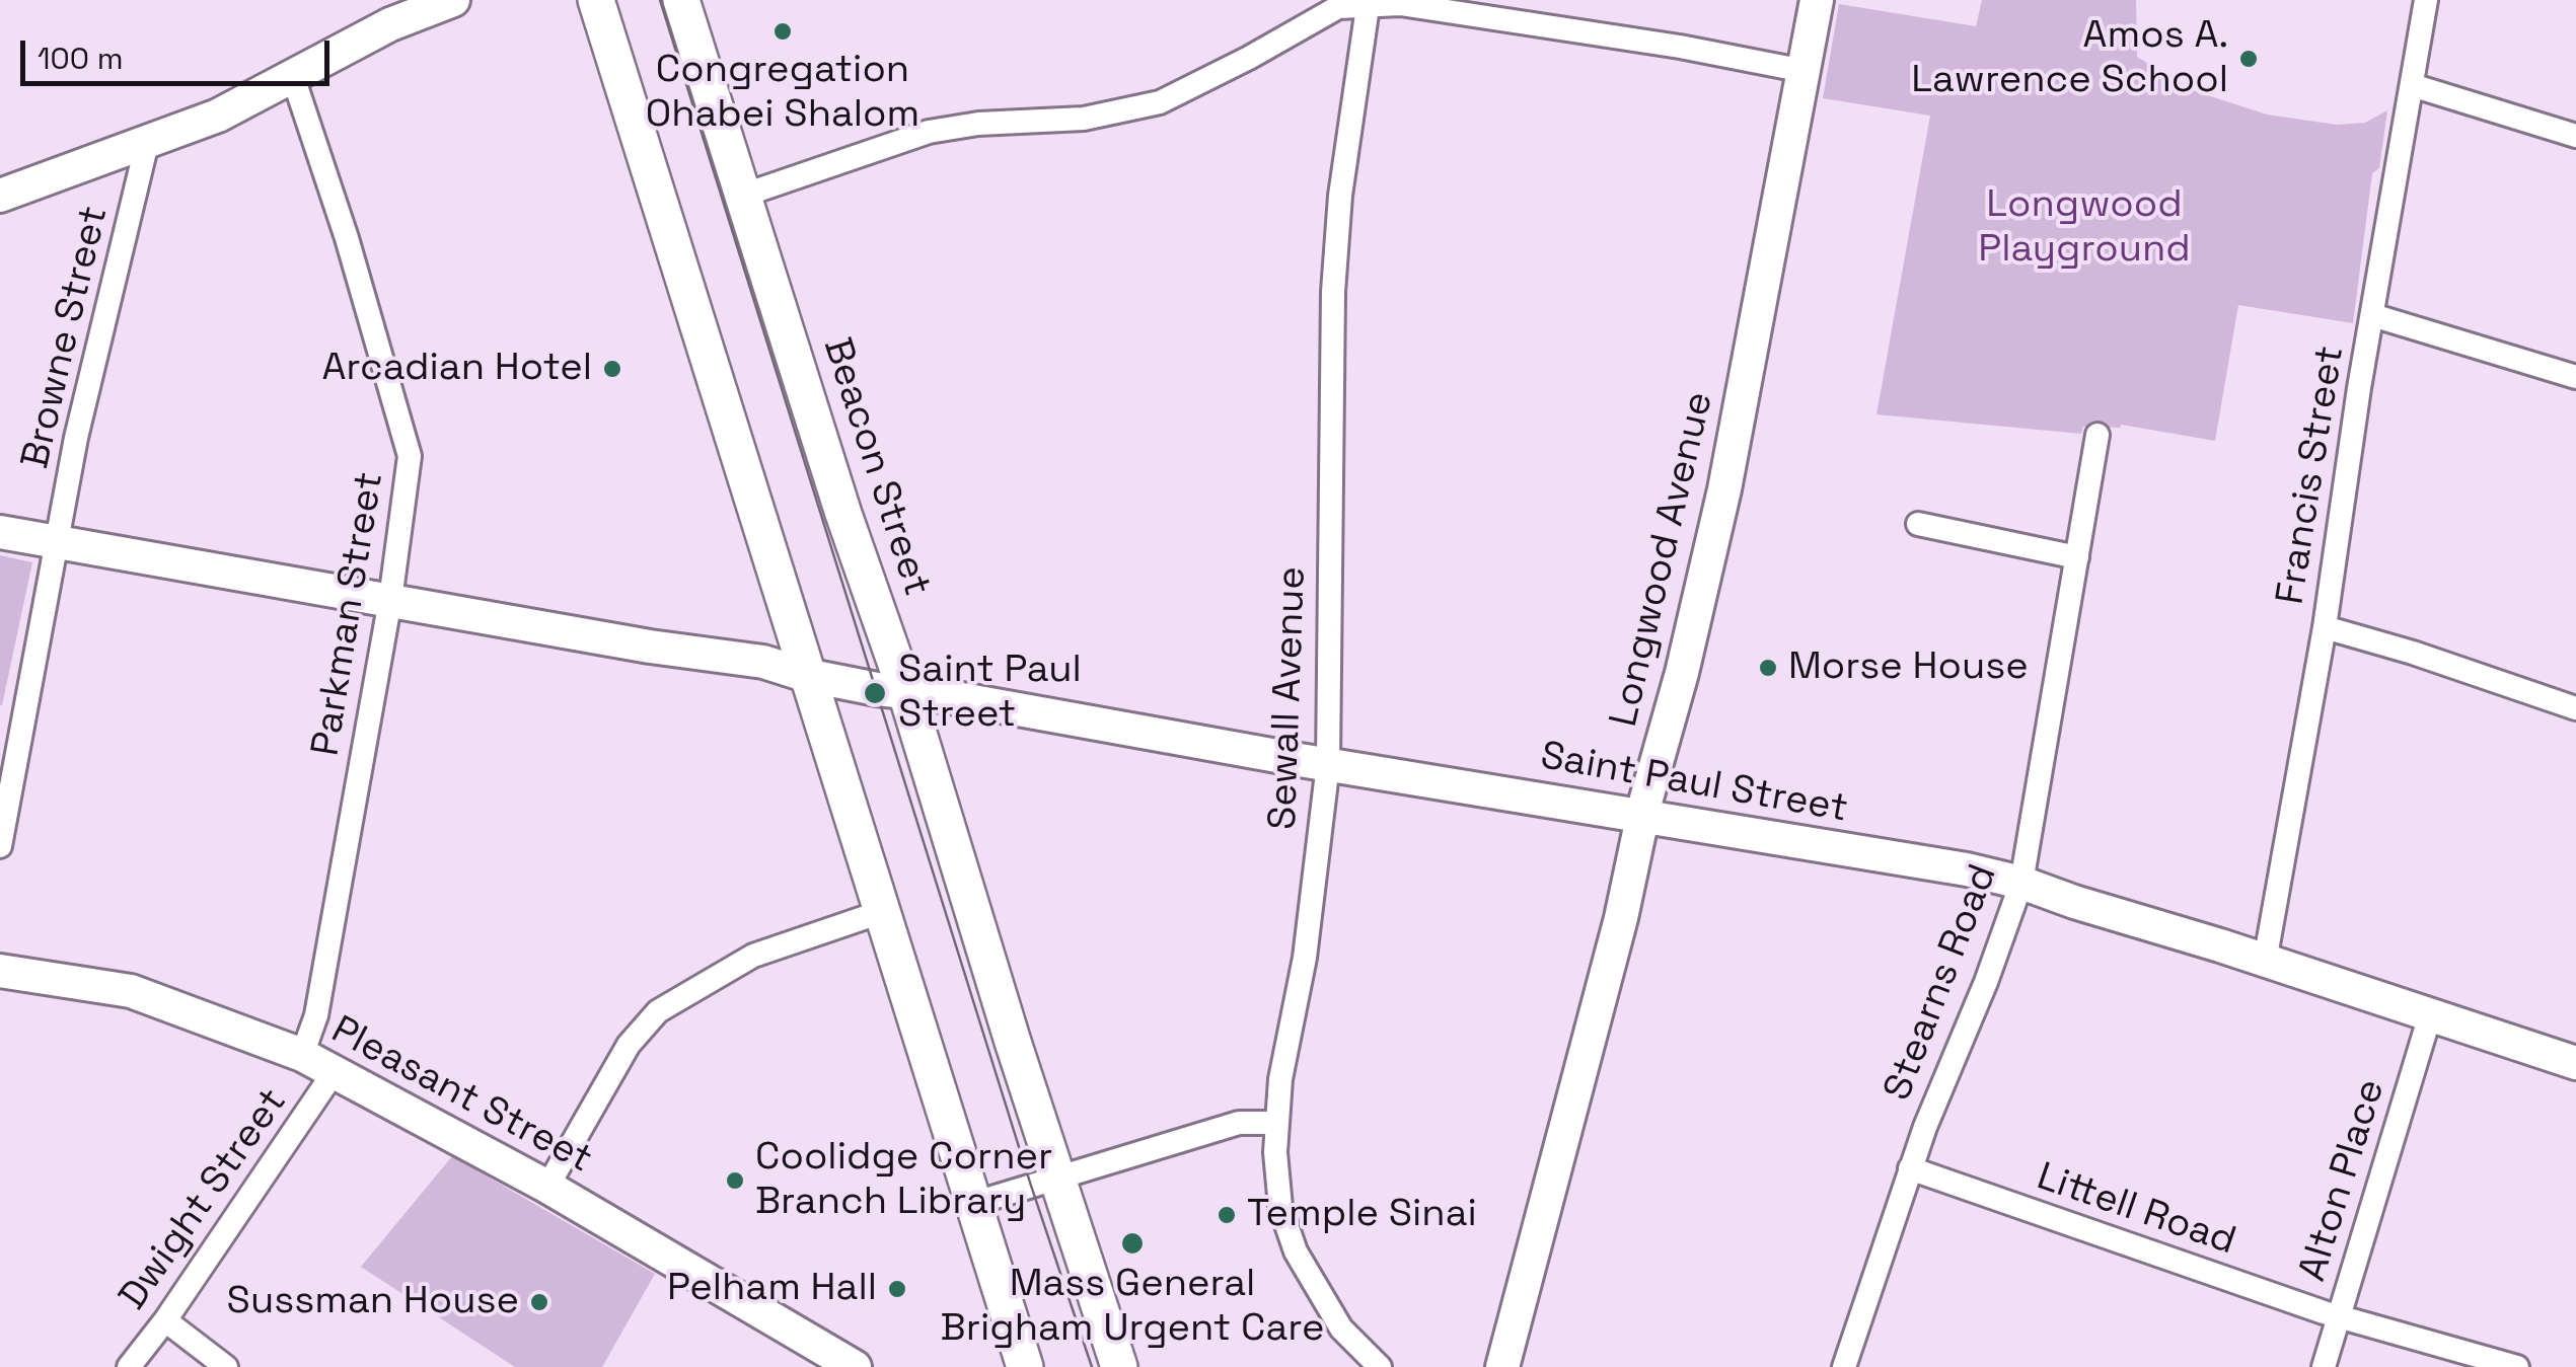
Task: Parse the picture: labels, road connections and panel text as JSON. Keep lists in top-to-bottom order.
{
  "streets": {
    "main road": [
      "Beacon Street",
      "Longwood Avenue",
      "Saint Paul Street",
      "Pleasant Street"
    ],
    "street": [
      "Browne Street",
      "Francis Street",
      "Parkman Street",
      "Sewall Avenue",
      "Stearns Road",
      "Alton Place",
      "Dwight Street",
      "Littell Road"
    ]
  },
  "crossings": [
    ["Browne Street", "Saint Paul Street"],
    ["Beacon Street", "Saint Paul Street"],
    ["Francis Street", "Saint Paul Street"],
    ["Longwood Avenue", "Saint Paul Street"],
    ["Parkman Street", "Saint Paul Street"],
    ["Parkman Street", "Pleasant Street"],
    ["Sewall Avenue", "Saint Paul Street"],
    ["Saint Paul Street", "Stearns Road"],
    ["Saint Paul Street", "Alton Place"],
    ["Stearns Road", "Littell Road"],
    ["Pleasant Street", "Dwight Street"],
    ["Alton Place", "Littell Road"]
  ],
  "parks": ["Longwood Playground"],
  "places": [
    "Congregation Ohabei Shalom",
    "Amos A. Lawrence School",
    "Arcadian Hotel",
    "Morse House",
    "Saint Paul Street",
    "Coolidge Corner Branch Library",
    "Temple Sinai",
    "Mass General Brigham Urgent Care",
    "Pelham Hall",
    "Sussman House"
  ],
  "scale_bar": "100 m"
}
